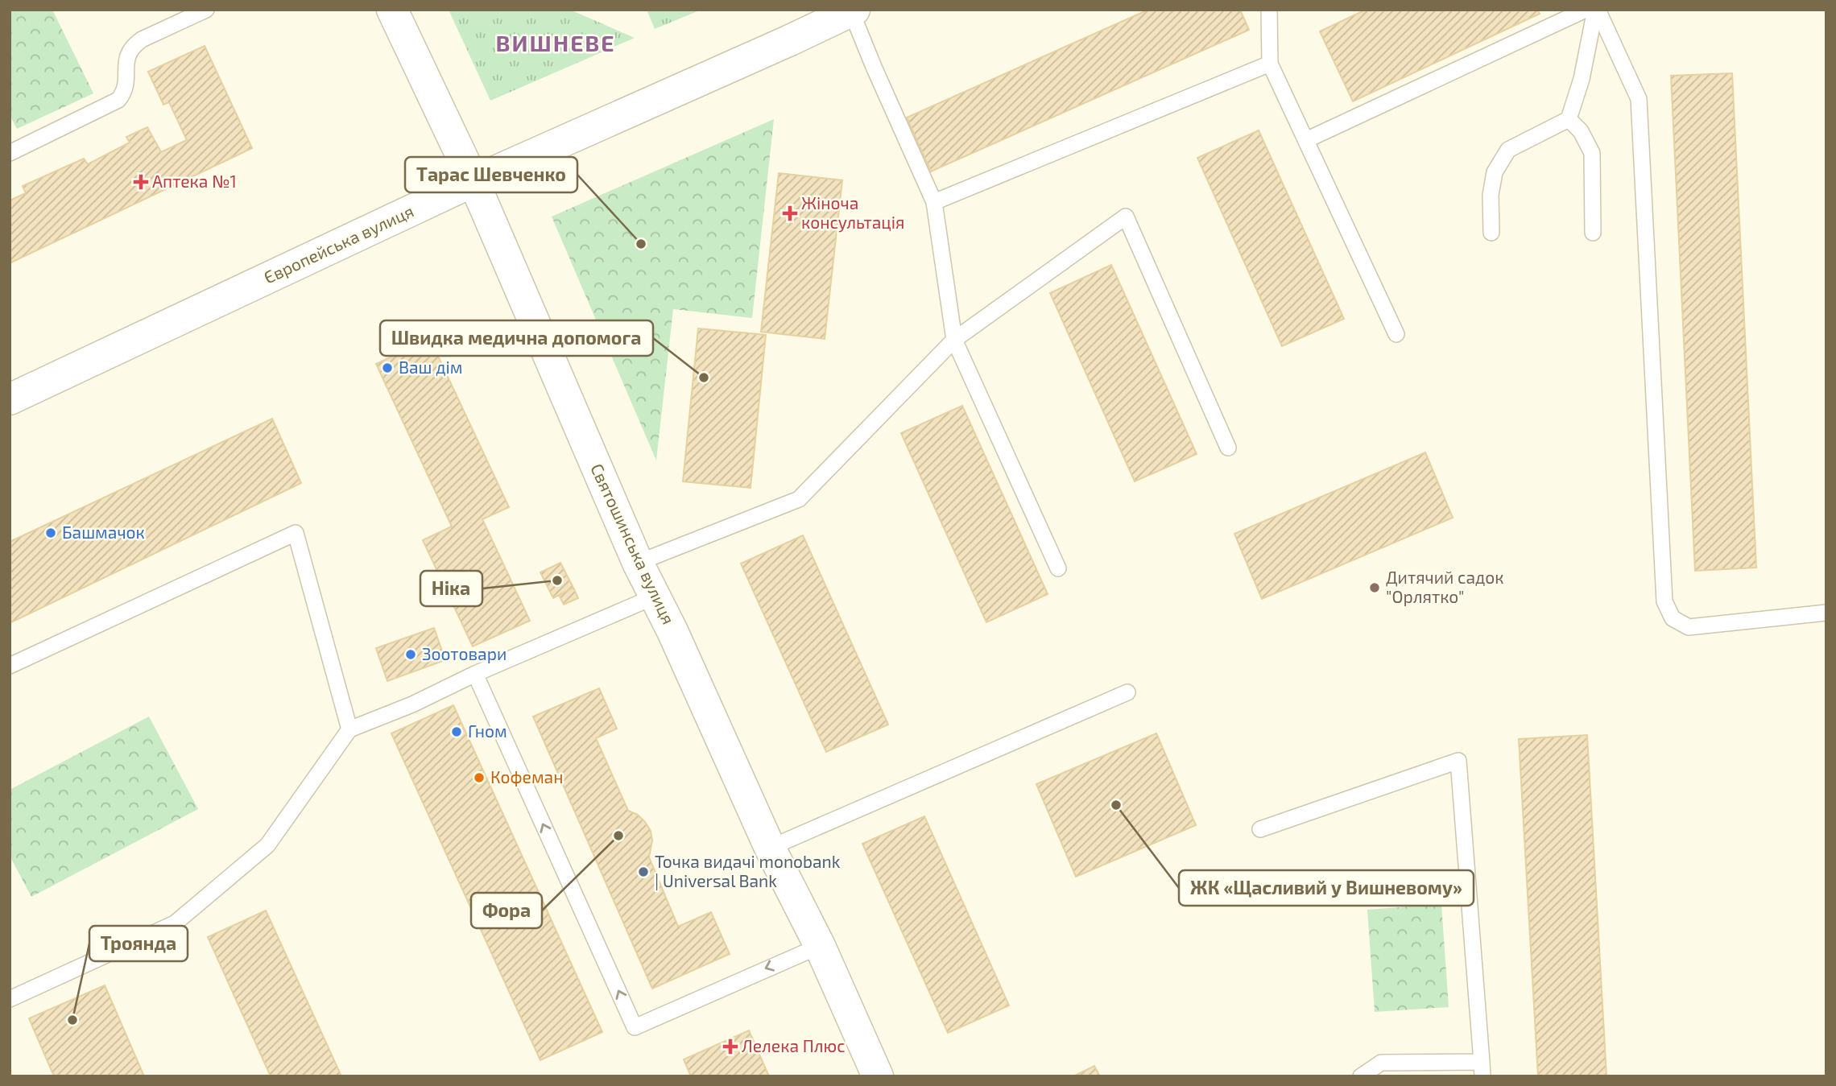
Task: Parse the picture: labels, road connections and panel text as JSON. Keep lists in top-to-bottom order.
{
  "streets": {
    "street": ["Європейська вулиця", "Святошинська вулиця"]
  },
  "crossings": [
    ["Європейська вулиця", "Святошинська вулиця"]
  ],
  "districts": ["ВИШНЕВЕ"],
  "places": {
    "health": ["Аптека №1", "Жіноча консультація", "Лелека Плюс"],
    "other": [
      "Тарас Шевченко",
      "Ваш дім",
      "Швидка медична допомога",
      "Башмачок",
      "Ніка",
      "Дитячий садок \"Орлятко\"",
      "Зоотовари",
      "Гном",
      "Кофеман",
      "ЖК «Щасливий у Вишневому»",
      "Фора",
      "Точка видачі monobank | Universal Bank",
      "Троянда"
    ]
  }
}
